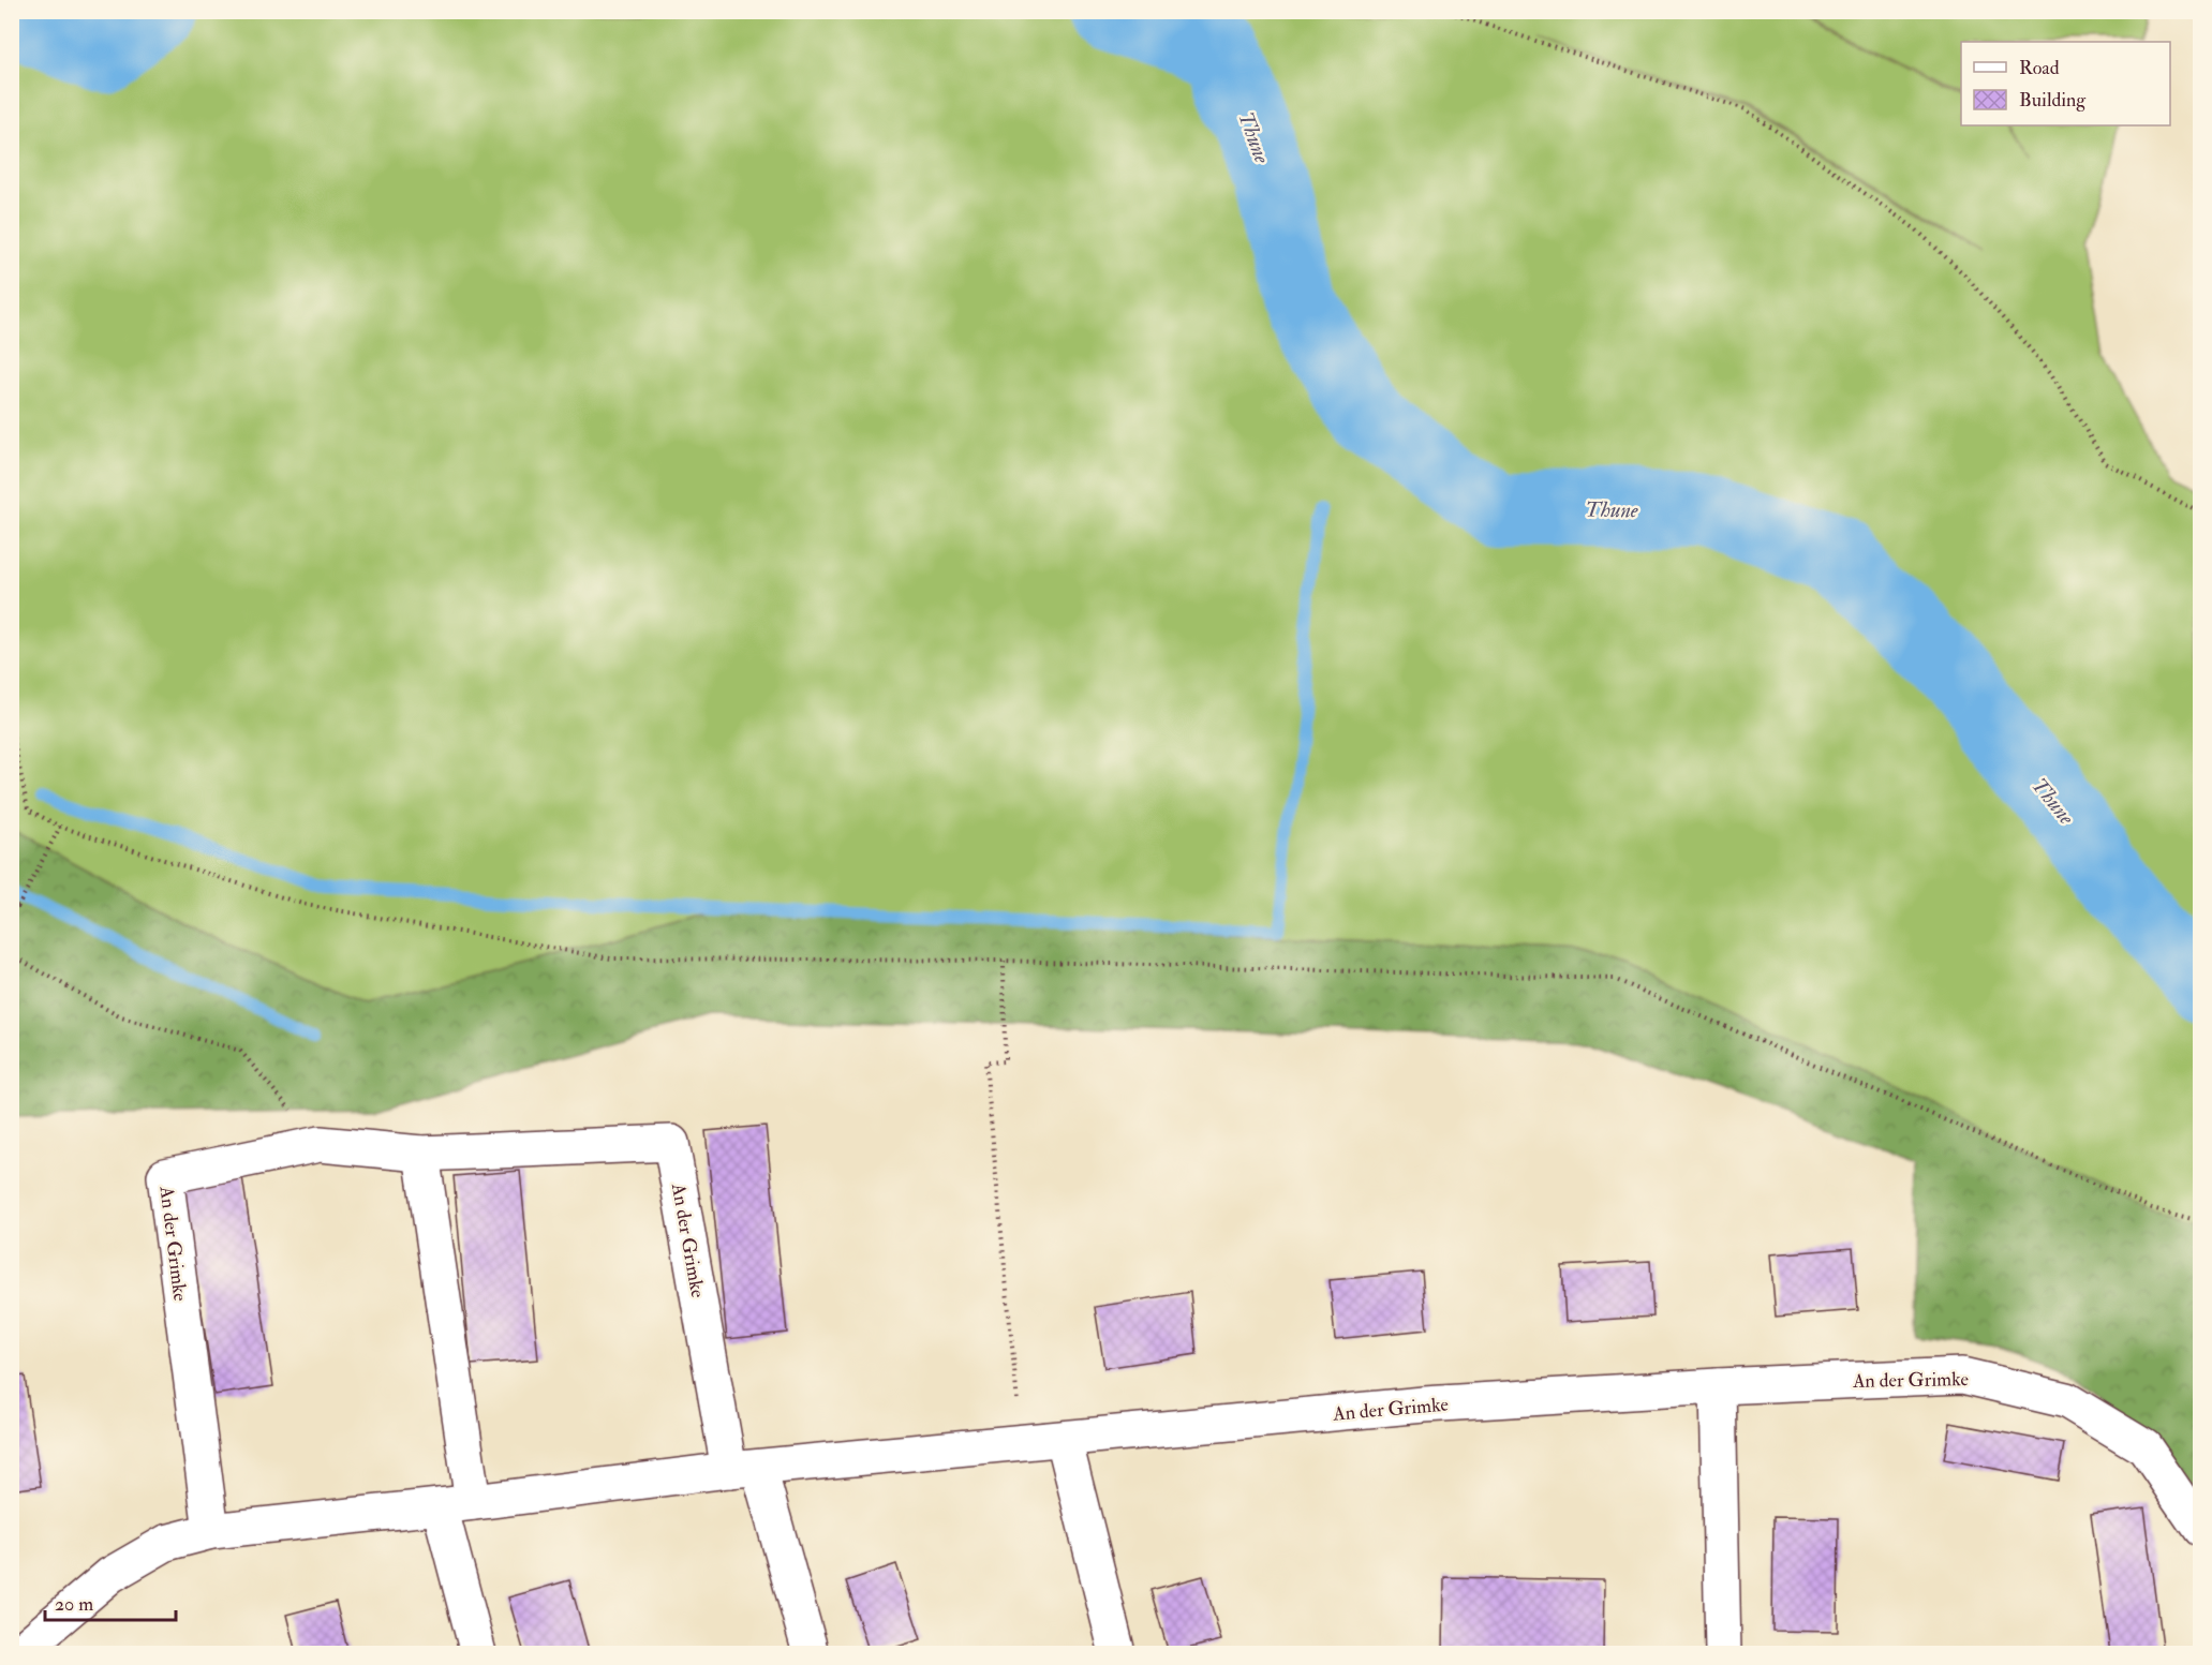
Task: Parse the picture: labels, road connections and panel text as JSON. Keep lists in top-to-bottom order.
{
  "streets": {
    "street": ["An der Grimke"]
  },
  "water": ["Thune"],
  "legend": ["Road", "Building"],
  "scale_bar": "20 m"
}
